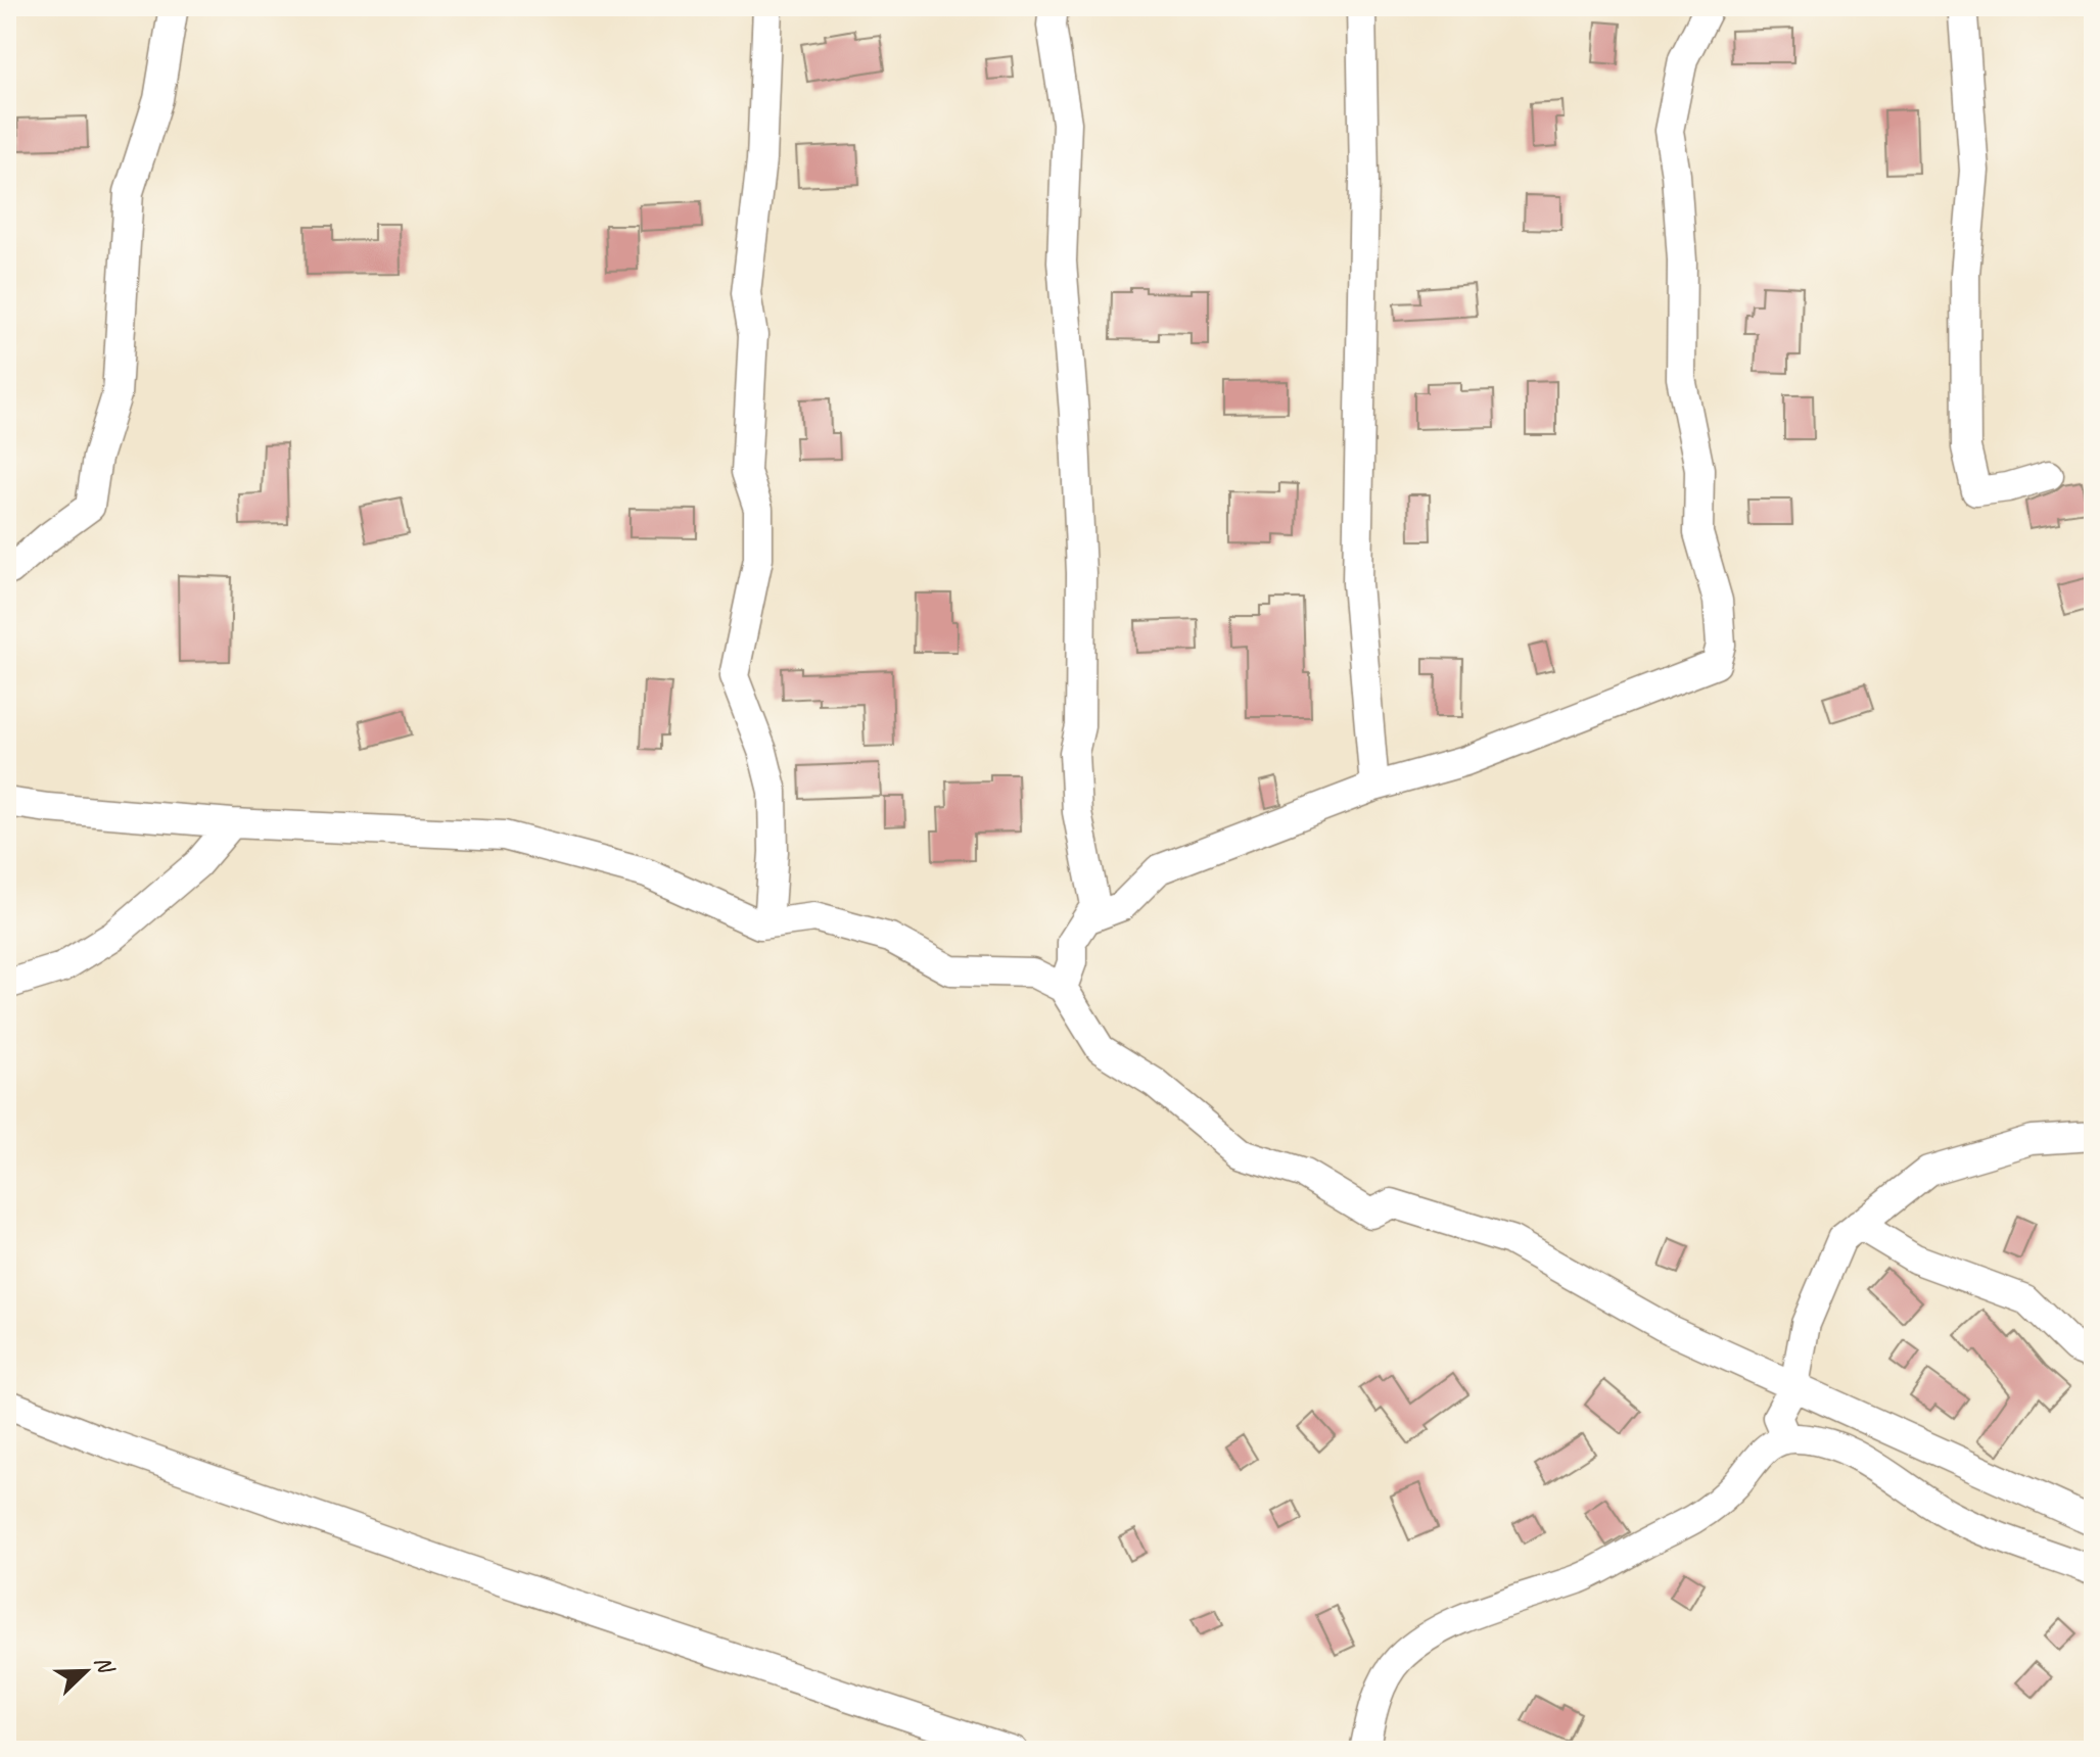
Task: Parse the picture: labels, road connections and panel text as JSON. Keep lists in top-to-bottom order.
{
  "north": "top right"
}
